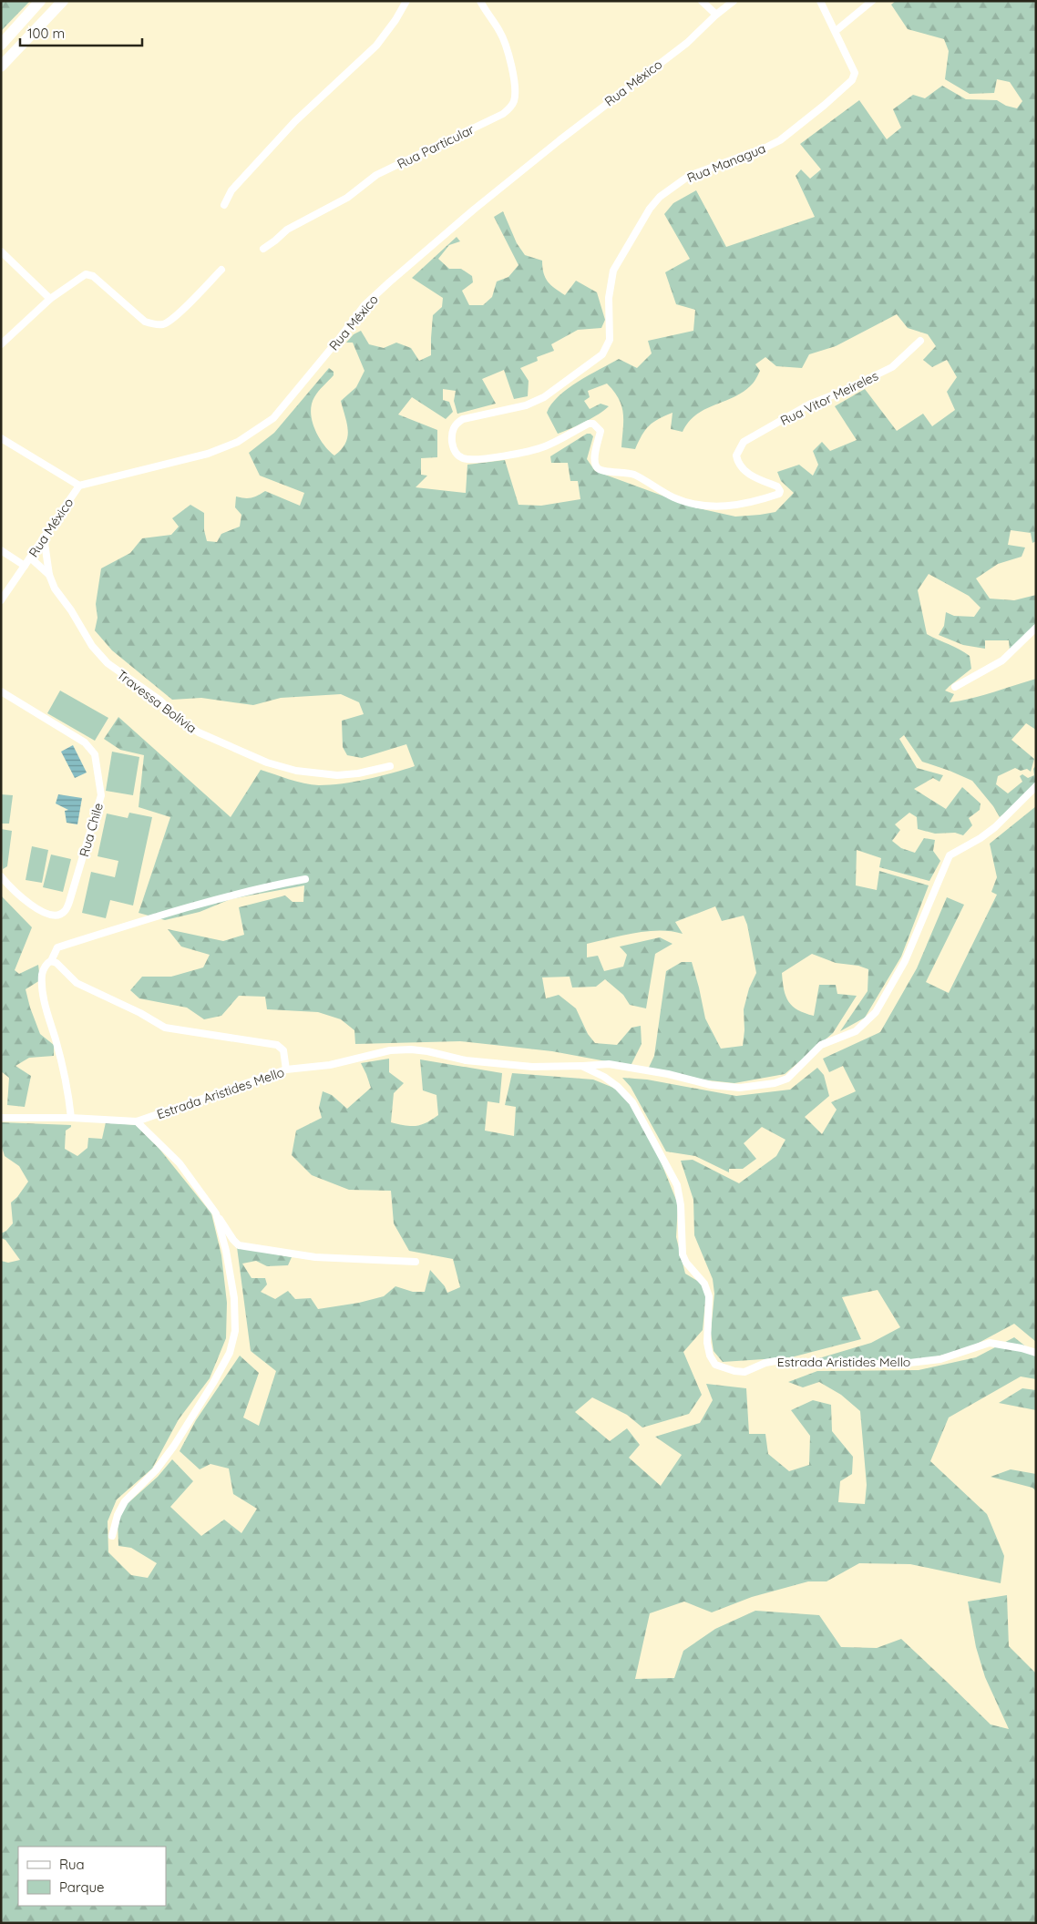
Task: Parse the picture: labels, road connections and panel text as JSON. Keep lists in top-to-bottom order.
{
  "streets": {
    "street": [
      "Rua México",
      "Rua Particular",
      "Rua Managua",
      "Rua Vitor Meireles",
      "Travessa Bolívia",
      "Rua Chile",
      "Estrada Aristides Mello"
    ]
  },
  "crossings": [
    ["Rua México", "Travessa Bolívia"],
    ["Rua Managua", "Rua Vitor Meireles"]
  ],
  "legend": ["Rua", "Parque"],
  "scale_bar": "100 m"
}
